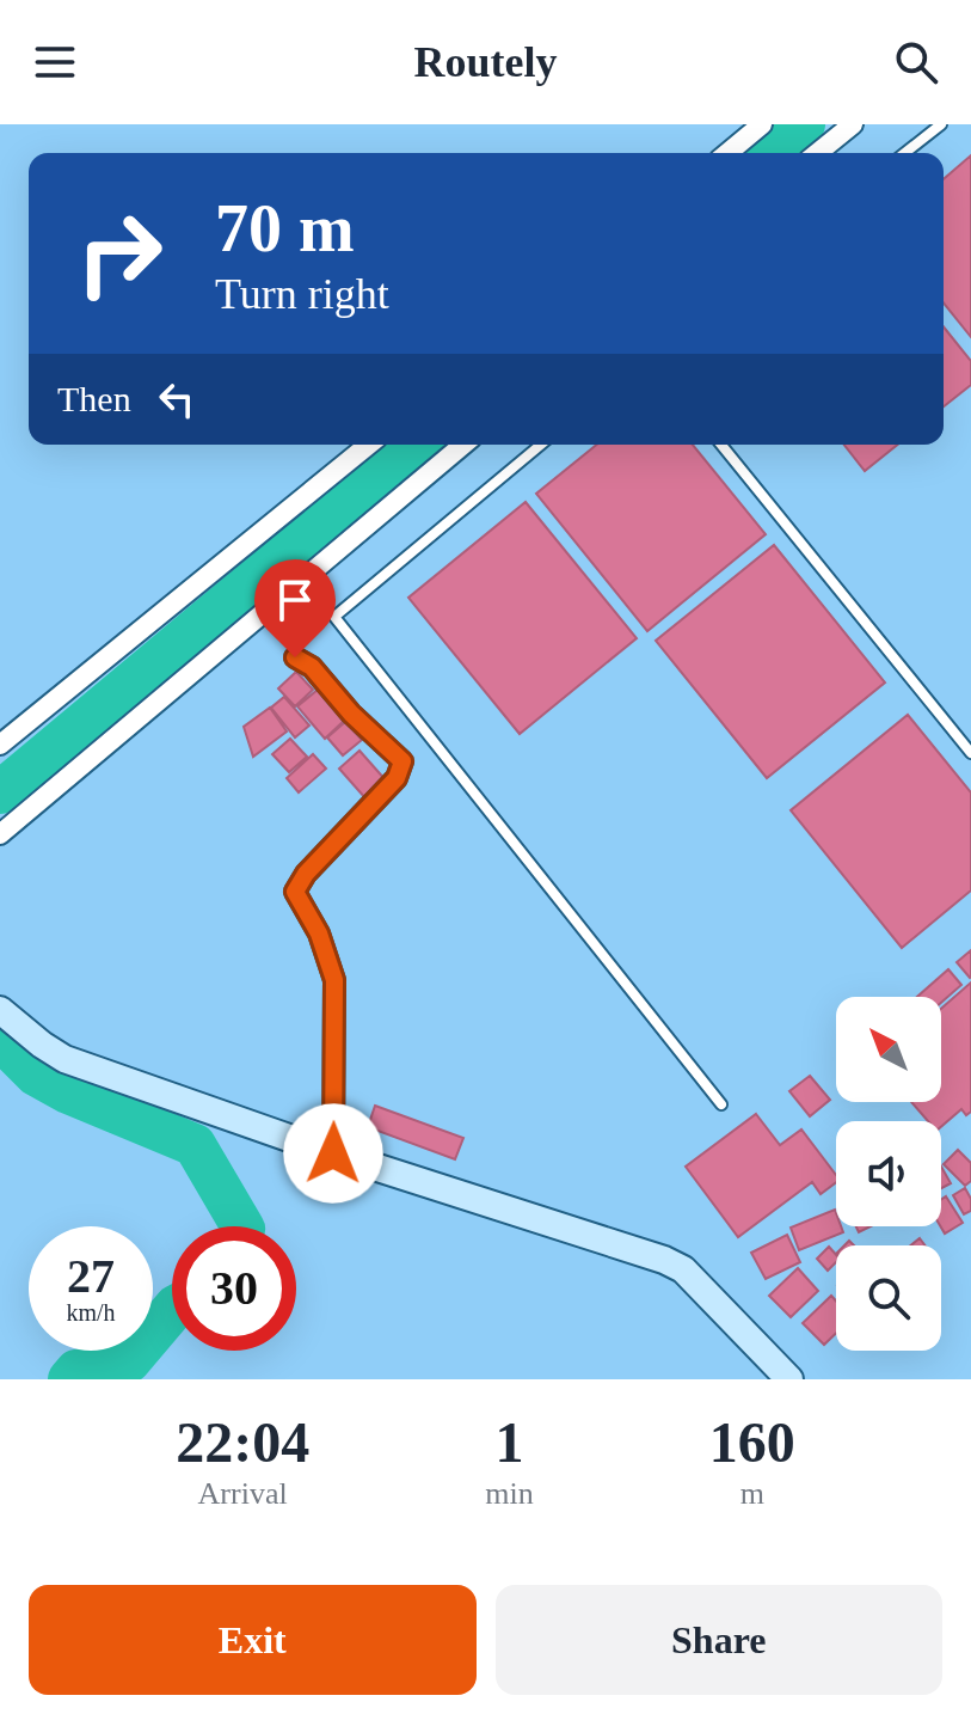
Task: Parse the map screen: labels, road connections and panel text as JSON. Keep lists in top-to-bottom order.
{
  "north": "top left",
  "page": {
    "header": "Routely",
    "turn": ["70 m", "Turn right"],
    "then": "Then",
    "speed": "27 km/h",
    "limit": "30",
    "eta": [
      "22:04",
      "Arrival",
      "1",
      "min",
      "160",
      "m"
    ],
    "buttons": ["Exit", "Share"]
  }
}
